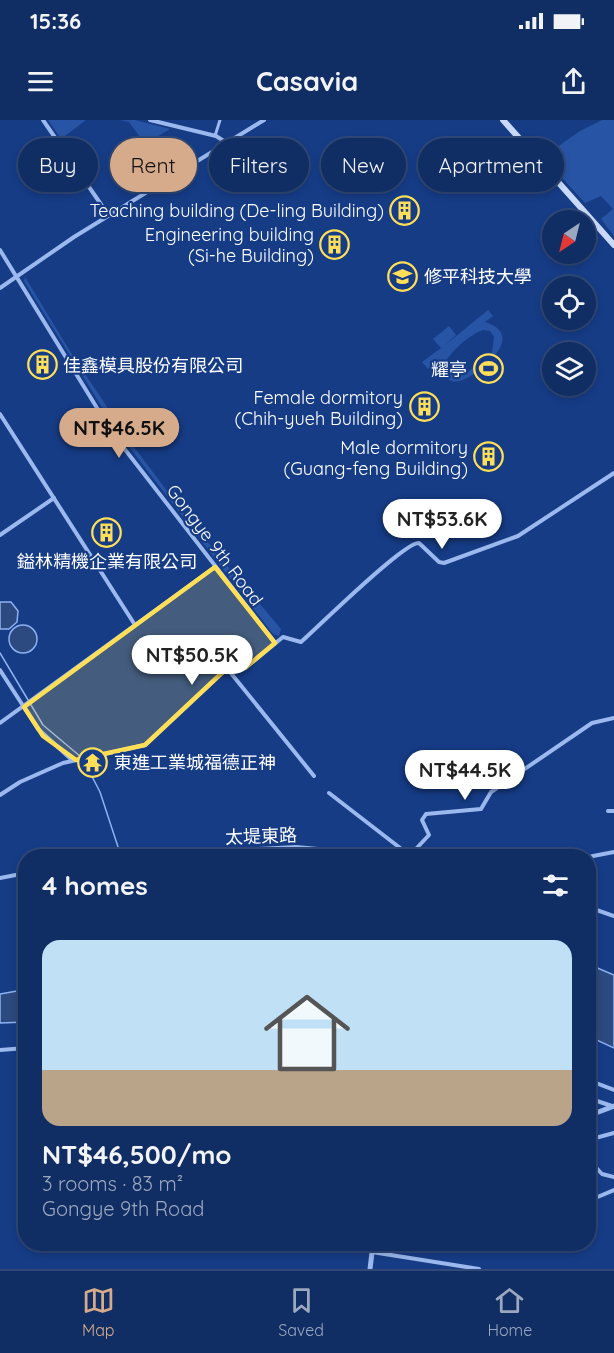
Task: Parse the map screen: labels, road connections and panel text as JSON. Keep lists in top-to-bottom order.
{
  "streets": {
    "street": ["Gongye 9th Road", "太堤東路"]
  },
  "places": {
    "building": [
      "Teaching building (De-ling Building)",
      "Engineering building (Si-he Building)",
      "佳鑫模具股份有限公司",
      "Female dormitory (Chih-yueh Building)",
      "Male dormitory (Guang-feng Building)",
      "鎰林精機企業有限公司"
    ],
    "school or university": ["修平科技大學"],
    "sports": ["耀亭"],
    "temple": ["東進工業城福德正神"]
  },
  "north": "bottom left",
  "page": {
    "status": "15:36",
    "header": "Casavia",
    "chip": [
      "Buy",
      "Rent",
      "Filters",
      "New",
      "Apartment"
    ],
    "price": [
      "NT$46.5K",
      "NT$53.6K",
      "NT$50.5K",
      "NT$44.5K"
    ],
    "heading": "4 homes",
    "list": [
      {
        "name": "NT$46,500/mo",
        "note": "3 rooms · 83 m² · Gongye 9th Road"
      }
    ],
    "tabs": ["Map", "Saved", "Home"]
  }
}
